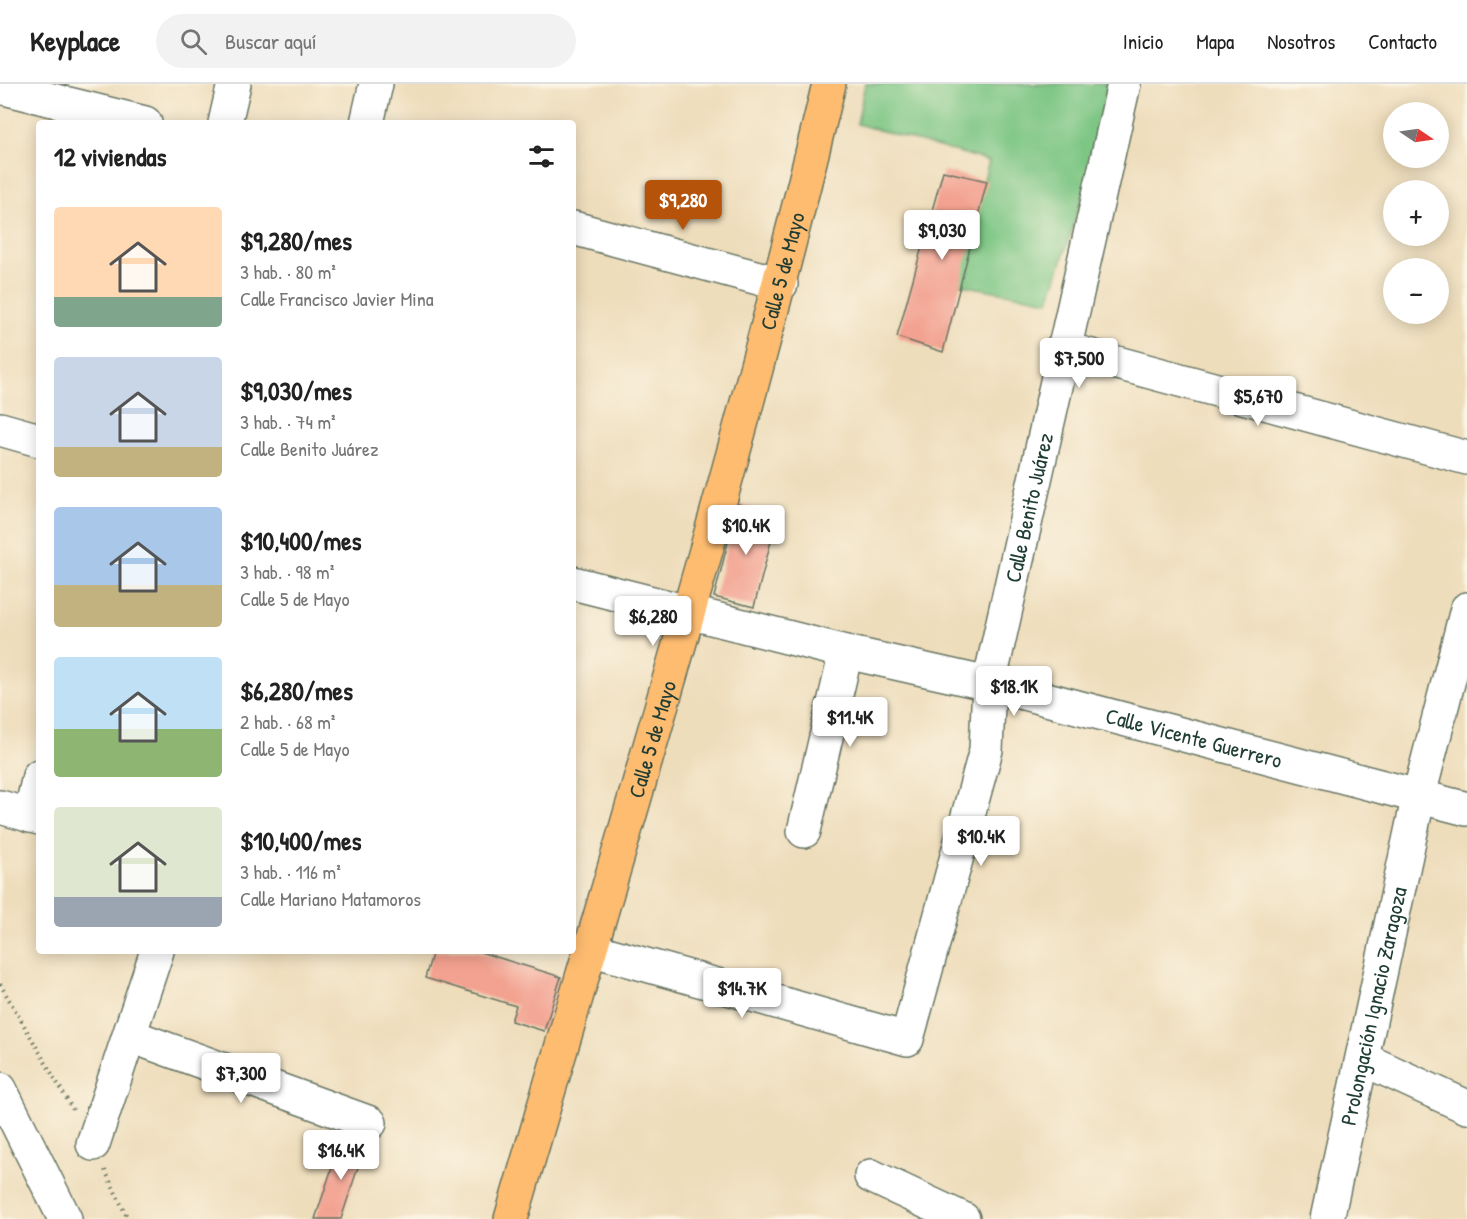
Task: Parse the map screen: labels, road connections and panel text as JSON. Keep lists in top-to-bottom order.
{
  "streets": {
    "main road": ["Calle 5 de Mayo"],
    "street": ["Calle Benito Juárez", "Calle Vicente Guerrero", "Prolongación Ignacio Zaragoza"]
  },
  "crossings": [
    ["Calle 5 de Mayo", "Calle Benito Juárez"],
    ["Calle 5 de Mayo", "Calle Vicente Guerrero"],
    ["Calle Benito Juárez", "Calle Vicente Guerrero"],
    ["Calle Vicente Guerrero", "Prolongación Ignacio Zaragoza"]
  ],
  "north": "right",
  "page": {
    "header": "Keyplace",
    "search": "Buscar aquí",
    "nav": [
      "Inicio",
      "Mapa",
      "Nosotros",
      "Contacto"
    ],
    "map_buttons": ["+", "−"],
    "heading": "12 viviendas",
    "price": [
      "$9,280",
      "$9,030",
      "$7,500",
      "$5,670",
      "$10.4K",
      "$6,280",
      "$18.1K",
      "$11.4K",
      "$10.4K",
      "$14.7K",
      "$7,300",
      "$16.4K"
    ],
    "list": [
      {
        "name": "$9,280/mes",
        "note": "3 hab. · 80 m² · Calle Francisco Javier Mina"
      },
      {
        "name": "$9,030/mes",
        "note": "3 hab. · 74 m² · Calle Benito Juárez"
      },
      {
        "name": "$10,400/mes",
        "note": "3 hab. · 98 m² · Calle 5 de Mayo"
      },
      {
        "name": "$6,280/mes",
        "note": "2 hab. · 68 m² · Calle 5 de Mayo"
      },
      {
        "name": "$10,400/mes",
        "note": "3 hab. · 116 m² · Calle Mariano Matamoros"
      }
    ]
  }
}
